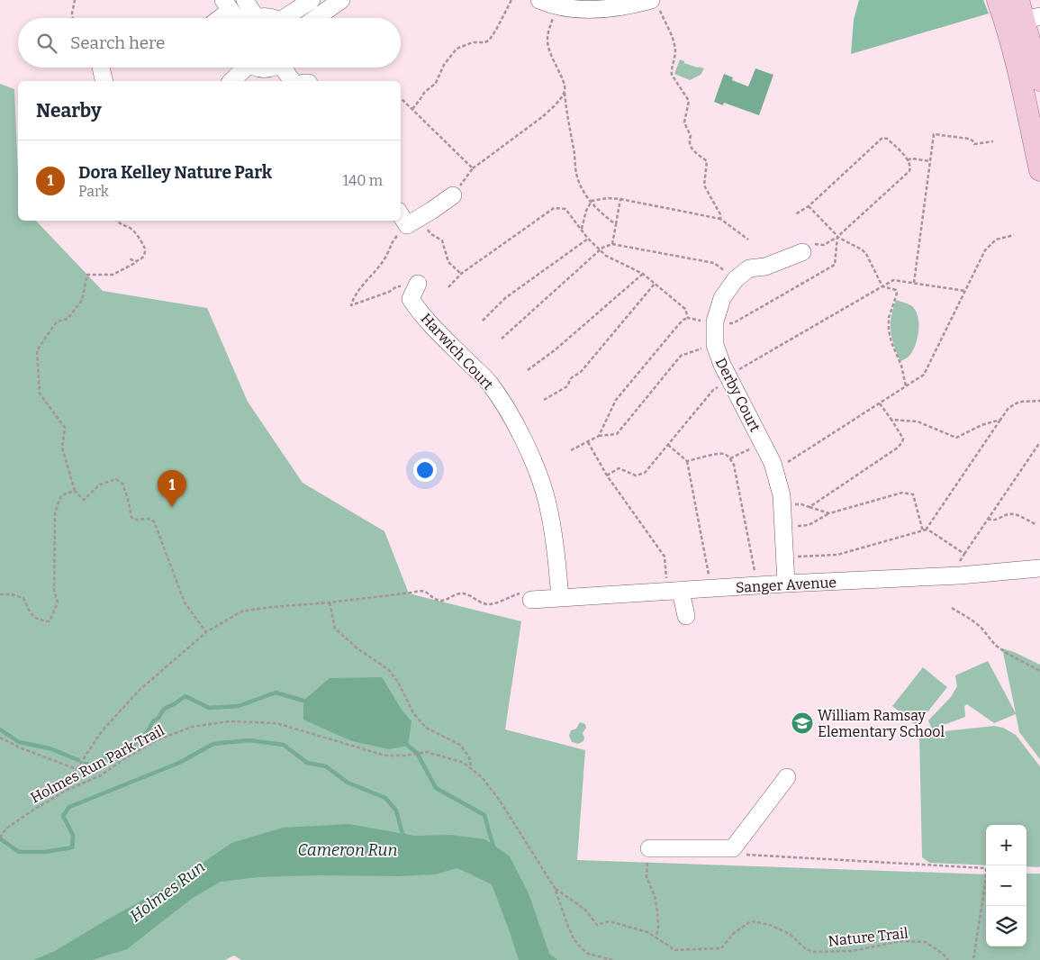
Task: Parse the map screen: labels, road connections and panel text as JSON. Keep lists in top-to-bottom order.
{
  "streets": {
    "street": ["Harwich Court", "Derby Court", "Sanger Avenue"],
    "path": ["Holmes Run Park Trail", "Nature Trail"]
  },
  "crossings": [
    ["Harwich Court", "Sanger Avenue"],
    ["Derby Court", "Sanger Avenue"],
    ["Holmes Run Park Trail", "Nature Trail"]
  ],
  "water": ["Cameron Run", "Holmes Run"],
  "places": {
    "school or university": ["William Ramsay Elementary School"]
  },
  "page": {
    "search": "Search here",
    "heading": "Nearby",
    "list": [
      {
        "mark": "1",
        "name": "Dora Kelley Nature Park",
        "note": "Park",
        "value": "140 m"
      }
    ],
    "pins": "1",
    "map_buttons": ["+", "−"]
  }
}
